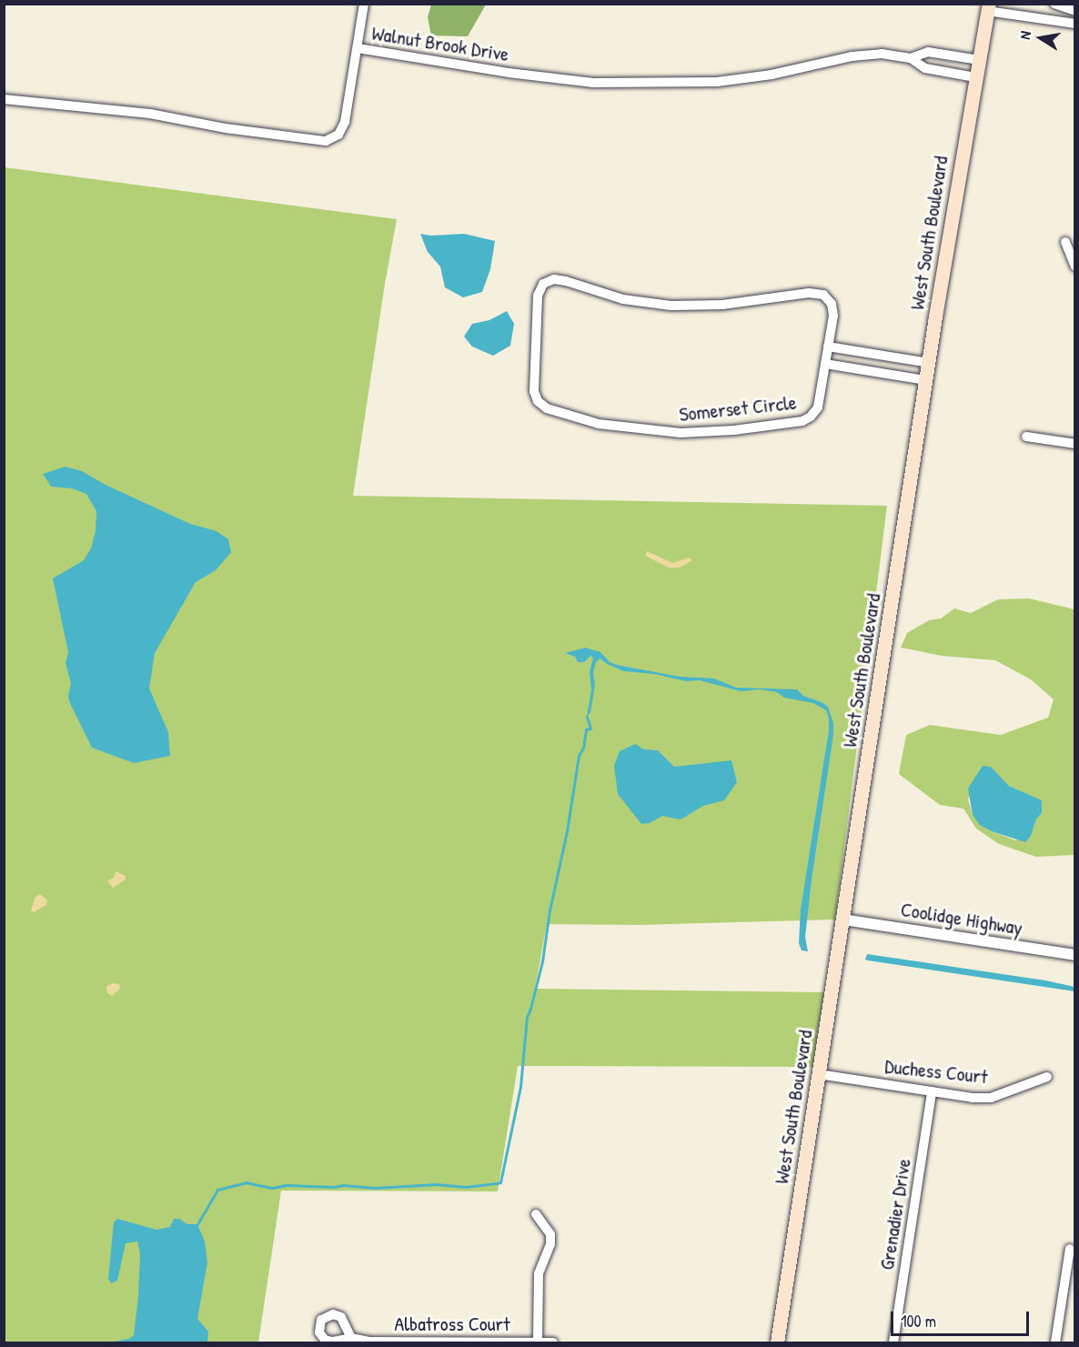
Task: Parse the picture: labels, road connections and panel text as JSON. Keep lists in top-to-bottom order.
{
  "streets": {
    "main road": ["West South Boulevard"],
    "street": [
      "Walnut Brook Drive",
      "Somerset Circle",
      "Coolidge Highway",
      "Duchess Court",
      "Grenadier Drive",
      "Albatross Court"
    ]
  },
  "crossings": [
    ["Walnut Brook Drive", "West South Boulevard"],
    ["West South Boulevard", "Coolidge Highway"],
    ["West South Boulevard", "Duchess Court"],
    ["Duchess Court", "Grenadier Drive"]
  ],
  "scale_bar": "100 m",
  "north": "left"
}
